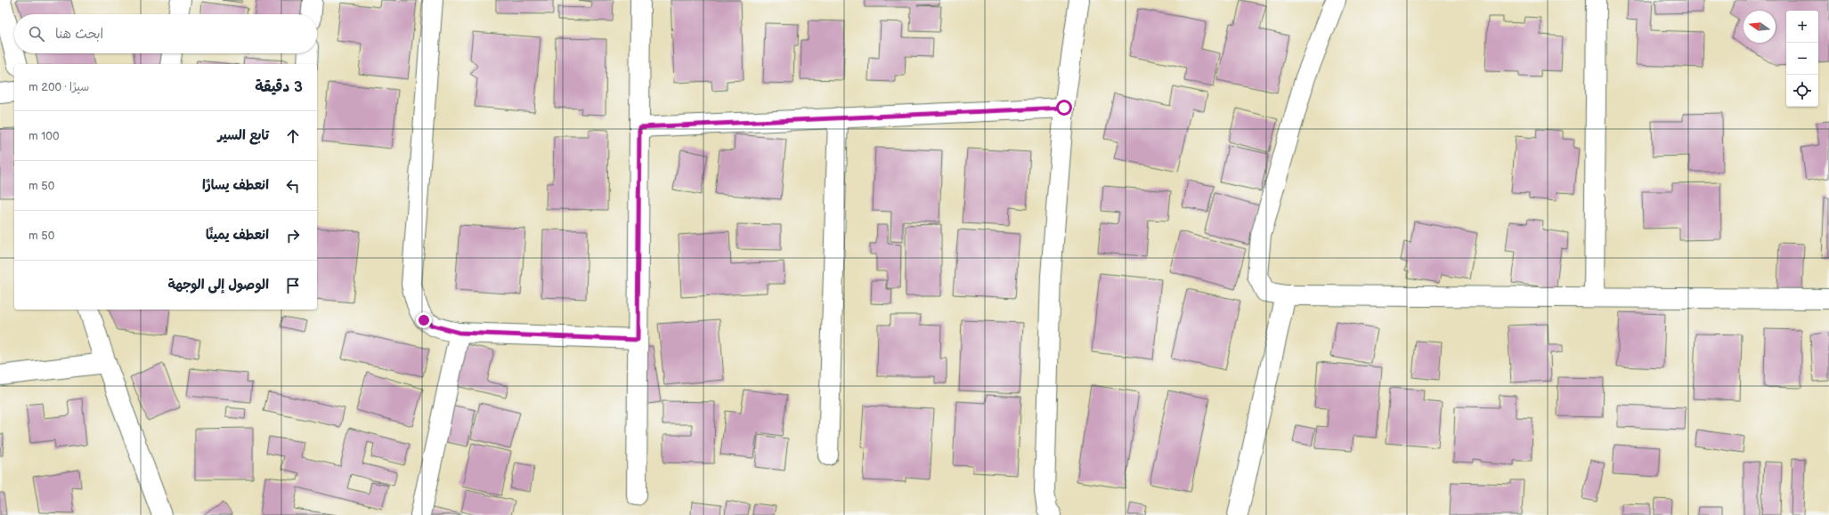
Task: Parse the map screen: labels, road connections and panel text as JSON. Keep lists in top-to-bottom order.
{
  "north": "left",
  "page": {
    "map_buttons": ["+", "−"],
    "search": "ابحث هنا",
    "heading": ["3 دقيقة", "سيرًا · 200 m"],
    "list": [
      ["تابع السير", "100 m"],
      ["انعطف يسارًا", "50 m"],
      ["انعطف يمينًا", "50 m"],
      "الوصول إلى الوجهة"
    ]
  }
}
